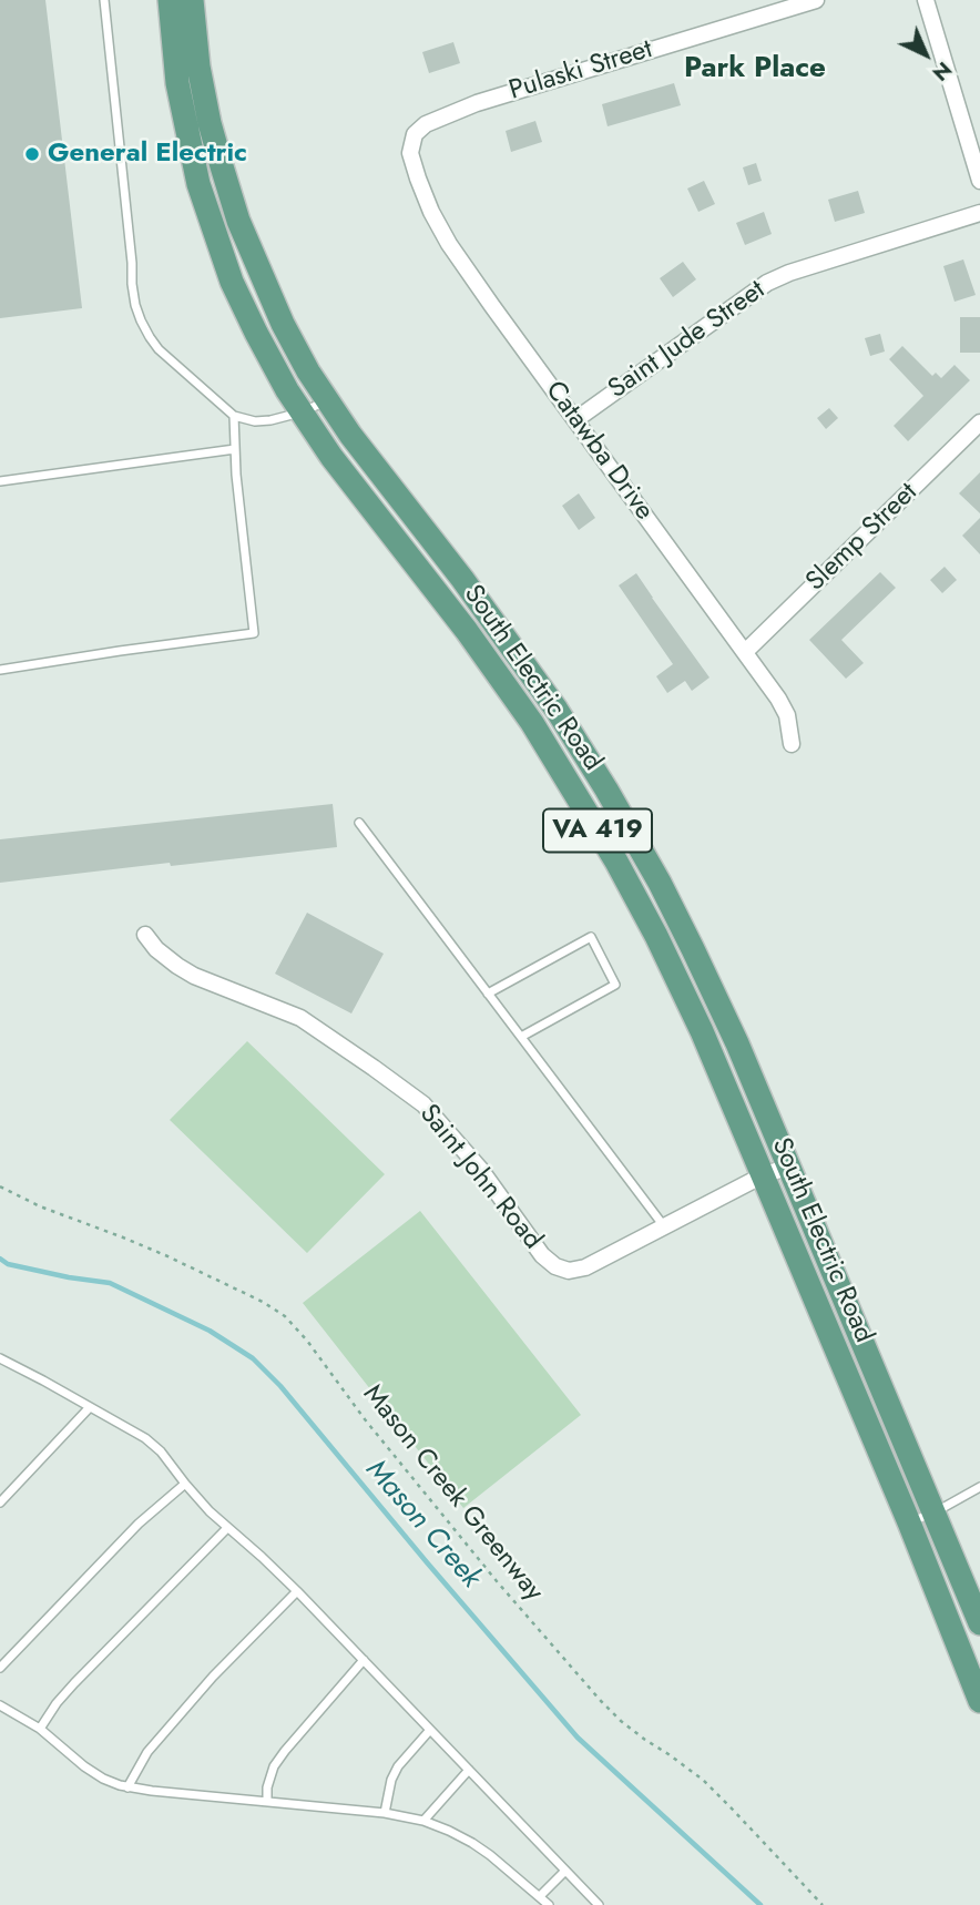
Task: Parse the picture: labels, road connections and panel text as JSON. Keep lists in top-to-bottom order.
{
  "streets": {
    "main road": ["South Electric Road", "VA 419"],
    "street": [
      "Pulaski Street",
      "Saint Jude Street",
      "Catawba Drive",
      "Slemp Street",
      "Saint John Road"
    ],
    "path": ["Mason Creek Greenway"]
  },
  "crossings": [
    ["Pulaski Street", "Catawba Drive"],
    ["Saint Jude Street", "Catawba Drive"],
    ["Catawba Drive", "Slemp Street"],
    ["South Electric Road", "Saint John Road"]
  ],
  "districts": ["Park Place"],
  "water": ["Mason Creek"],
  "places": ["General Electric"],
  "north": "bottom right"
}
